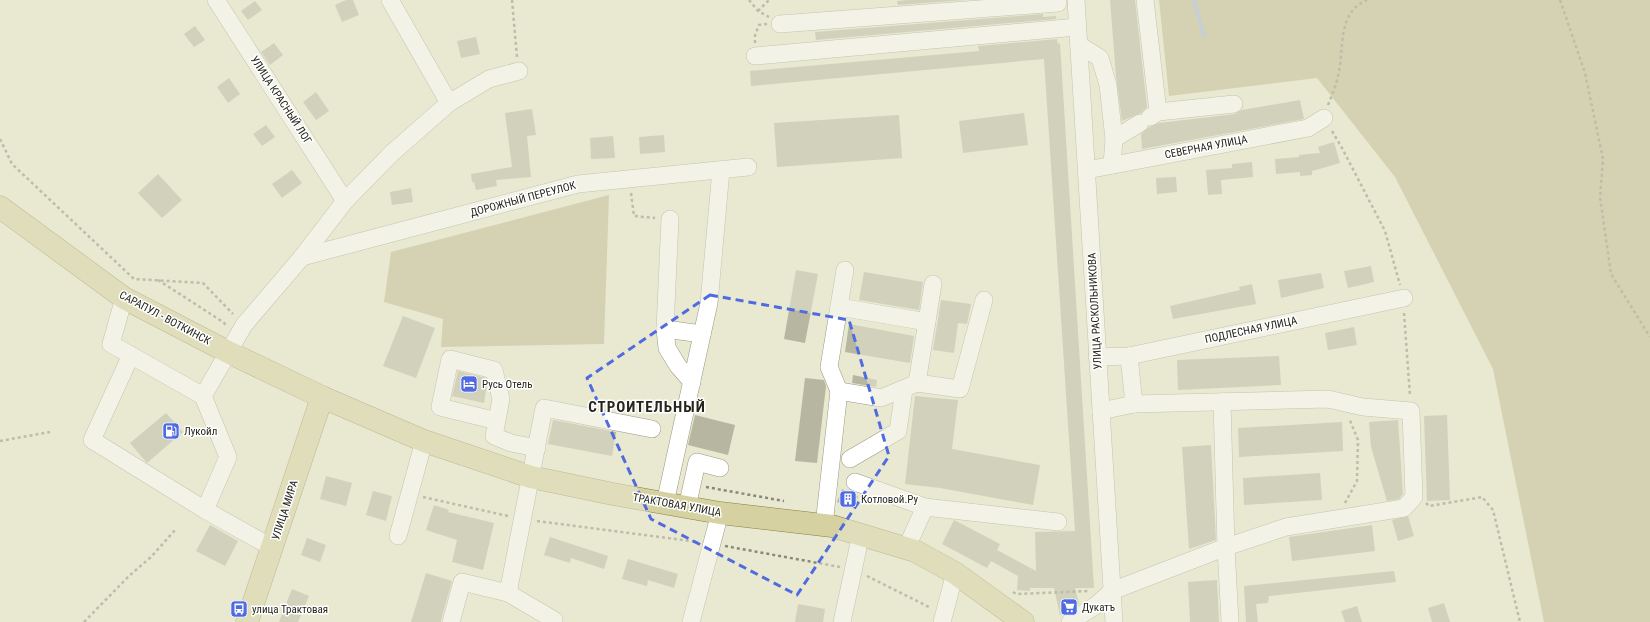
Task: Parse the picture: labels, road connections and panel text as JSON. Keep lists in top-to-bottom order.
{
  "streets": {
    "main road": ["САРАПУЛ - ВОТКИНСК", "ТРАКТОВАЯ УЛИЦА", "УЛИЦА МИРА"],
    "street": [
      "УЛИЦА КРАСНЫЙ ЛОГ",
      "СЕВЕРНАЯ УЛИЦА",
      "ДОРОЖНЫЙ ПЕРЕУЛОК",
      "УЛИЦА РАСКОЛЬНИКОВА",
      "ПОДЛЕСНАЯ УЛИЦА"
    ]
  },
  "crossings": [
    ["СЕВЕРНАЯ УЛИЦА", "УЛИЦА РАСКОЛЬНИКОВА"],
    ["УЛИЦА РАСКОЛЬНИКОВА", "ПОДЛЕСНАЯ УЛИЦА"],
    ["САРАПУЛ - ВОТКИНСК", "ТРАКТОВАЯ УЛИЦА"],
    ["САРАПУЛ - ВОТКИНСК", "УЛИЦА МИРА"],
    ["ТРАКТОВАЯ УЛИЦА", "УЛИЦА МИРА"]
  ],
  "districts": ["СТРОИТЕЛЬНЫЙ"],
  "places": {
    "hotel": ["Русь Отель"],
    "fuel station": ["Лукойл"],
    "building": ["Котловой.Ру"],
    "supermarket": ["Дукатъ"],
    "bus stop": ["улица Трактовая"]
  }
}
